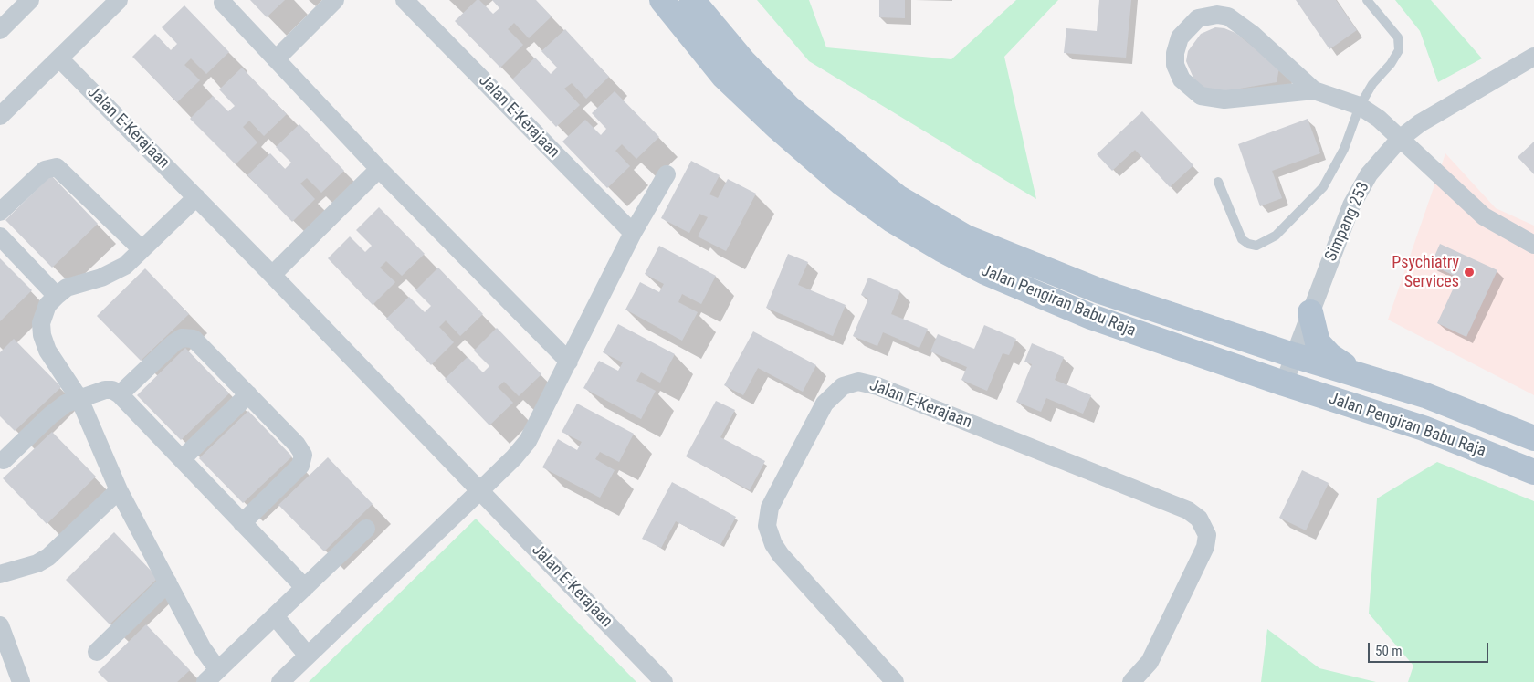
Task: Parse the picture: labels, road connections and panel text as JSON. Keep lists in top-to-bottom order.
{
  "streets": {
    "main road": ["Jalan Pengiran Babu Raja"],
    "street": ["Jalan E-Kerajaan", "Simpang 253"]
  },
  "crossings": [
    ["Simpang 253", "Jalan Pengiran Babu Raja"]
  ],
  "places": ["Psychiatry Services"],
  "scale_bar": "50 m"
}
